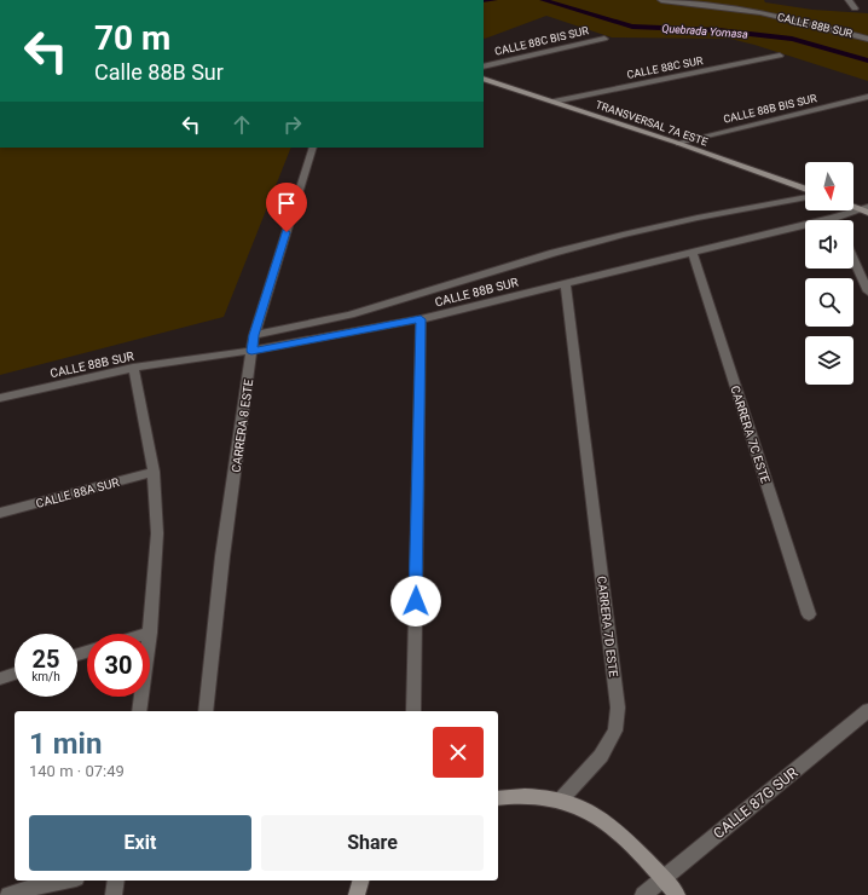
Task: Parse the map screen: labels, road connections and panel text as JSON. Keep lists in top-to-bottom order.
{
  "streets": {
    "street": [
      "CALLE 88B SUR",
      "CALLE 88C BIS SUR",
      "CALLE 88C SUR",
      "CALLE 88B BIS SUR",
      "TRANSVERSAL 7A ESTE",
      "CARRERA 8 ESTE",
      "CARRERA 7C ESTE",
      "CALLE 88A SUR",
      "CARRERA 7D ESTE",
      "CALLE 87G SUR"
    ]
  },
  "crossings": [
    ["CALLE 88B SUR", "CARRERA 8 ESTE"],
    ["CALLE 88B SUR", "CARRERA 7C ESTE"],
    ["CALLE 88B SUR", "CARRERA 7D ESTE"],
    ["CALLE 88C SUR", "TRANSVERSAL 7A ESTE"],
    ["CALLE 88B BIS SUR", "TRANSVERSAL 7A ESTE"]
  ],
  "water": ["Quebrada Yomasa"],
  "north": "bottom",
  "page": {
    "turn": ["70 m", "Calle 88B Sur"],
    "speed": "25 km/h",
    "limit": "30",
    "heading": ["1 min", "140 m · 07:49"],
    "buttons": ["Exit", "Share"]
  }
}
